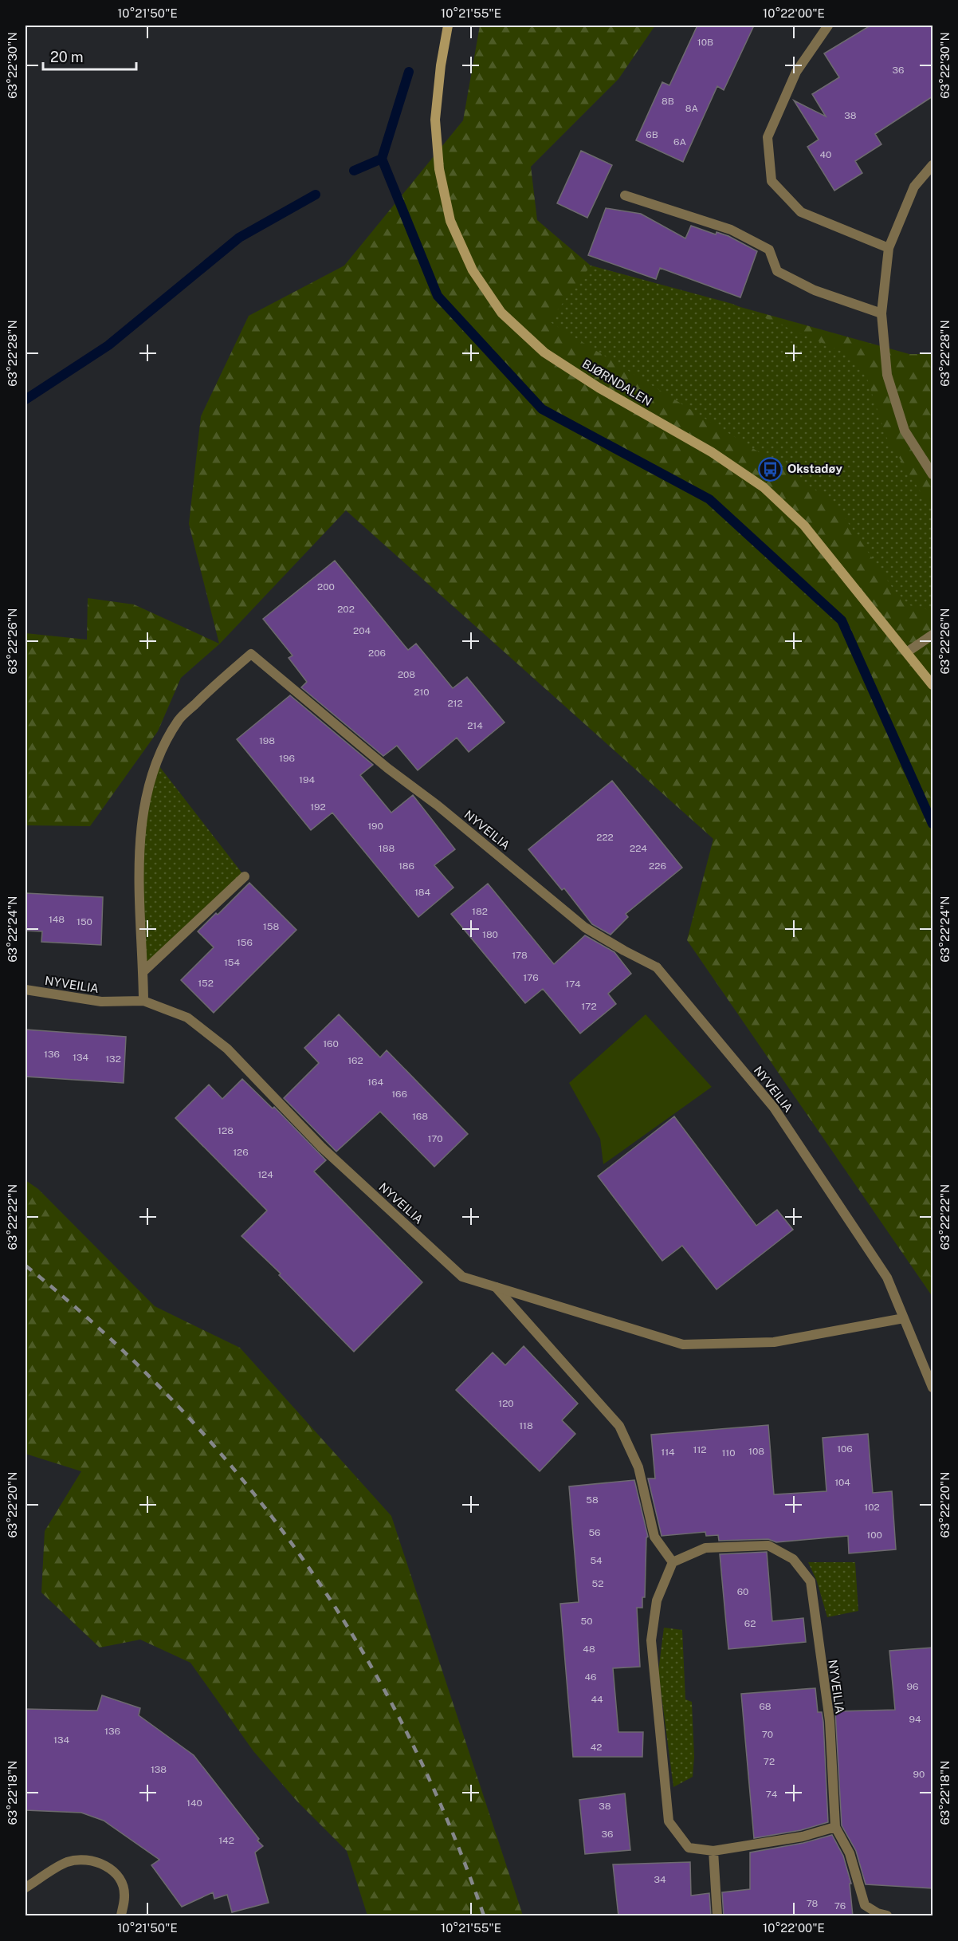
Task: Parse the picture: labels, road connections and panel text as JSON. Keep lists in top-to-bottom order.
{
  "streets": {
    "main road": ["BJØRNDALEN"],
    "street": ["NYVEILIA"]
  },
  "places": {
    "bus stop": ["Okstadøy"]
  },
  "house_numbers": [
    "10B",
    "36",
    "8B",
    "8A",
    "38",
    "6B",
    "6A",
    "40",
    "200",
    "202",
    "204",
    "206",
    "208",
    "210",
    "212",
    "214",
    "198",
    "196",
    "194",
    "192",
    "190",
    "222",
    "188",
    "224",
    "186",
    "226",
    "184",
    "182",
    "148",
    "150",
    "158",
    "180",
    "156",
    "178",
    "154",
    "176",
    "152",
    "174",
    "172",
    "160",
    "136",
    "134",
    "132",
    "162",
    "164",
    "166",
    "168",
    "128",
    "170",
    "126",
    "124",
    "120",
    "118",
    "106",
    "112",
    "108",
    "114",
    "110",
    "104",
    "58",
    "102",
    "56",
    "100",
    "54",
    "52",
    "60",
    "50",
    "62",
    "48",
    "46",
    "96",
    "44",
    "68",
    "94",
    "136",
    "70",
    "134",
    "42",
    "72",
    "138",
    "90",
    "74",
    "140",
    "38",
    "36",
    "142",
    "34",
    "78",
    "76"
  ],
  "scale_bar": "20 m",
  "coordinates": [
    "10°21'50\"E",
    "10°21'55\"E",
    "10°22'00\"E",
    "63°22'30\"N",
    "63°22'28\"N",
    "63°22'26\"N",
    "63°22'24\"N",
    "63°22'22\"N",
    "63°22'20\"N",
    "63°22'18\"N"
  ]
}
